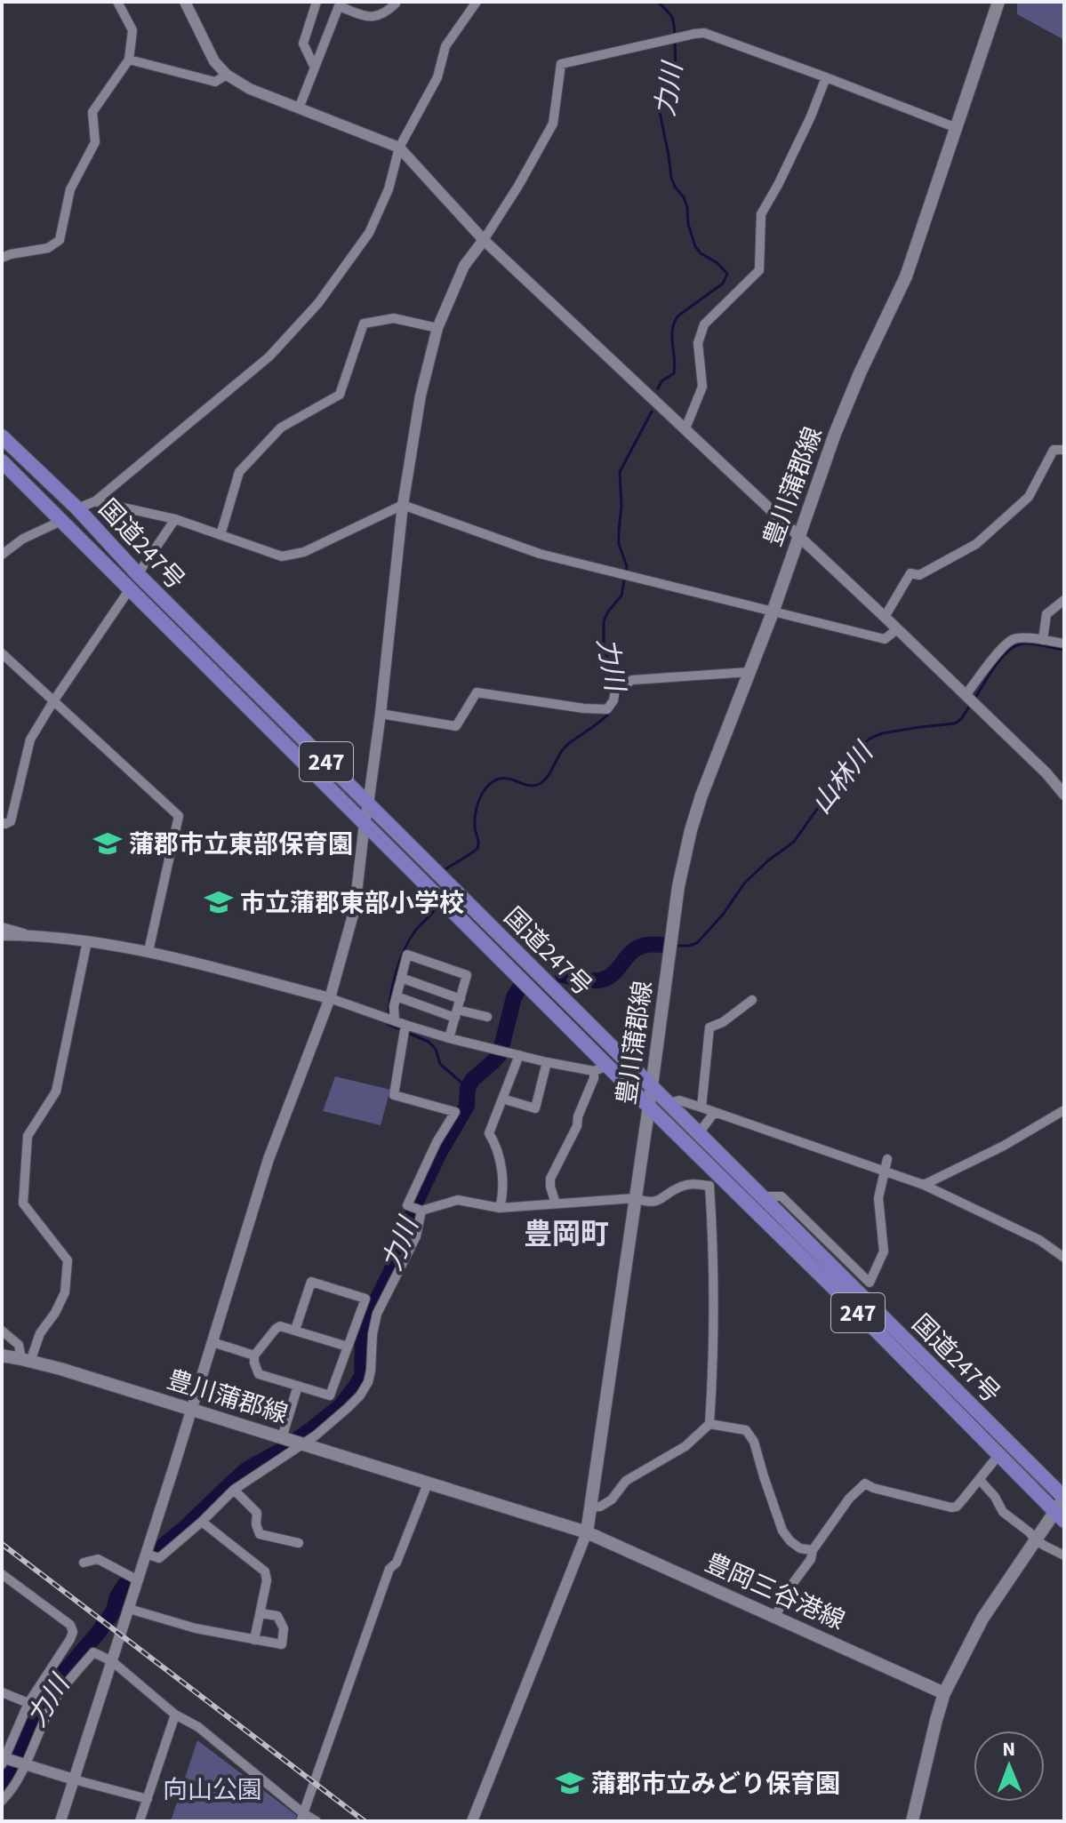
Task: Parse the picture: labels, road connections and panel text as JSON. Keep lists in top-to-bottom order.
{
  "streets": {
    "highway": ["国道247号", "247"],
    "main road": ["豊川蒲郡線", "豊岡三谷港線"]
  },
  "crossings": [
    ["豊川蒲郡線", "国道247号"],
    ["豊川蒲郡線", "豊岡三谷港線"]
  ],
  "districts": ["豊岡町"],
  "water": ["力川", "山林川"],
  "parks": ["向山公園"],
  "places": {
    "school or university": ["蒲郡市立東部保育園", "市立蒲郡東部小学校", "蒲郡市立みどり保育園"]
  },
  "north": "top"
}
